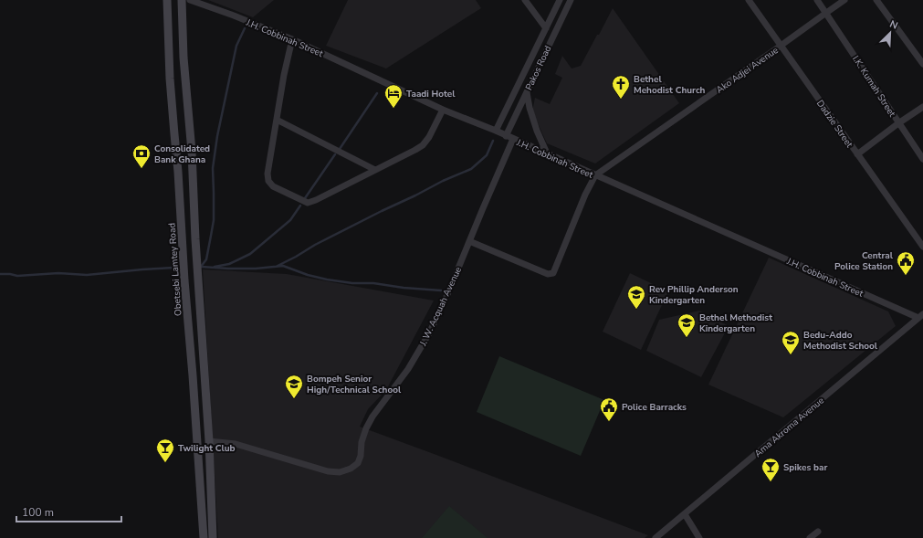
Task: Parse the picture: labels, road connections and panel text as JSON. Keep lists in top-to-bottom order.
{
  "streets": {
    "main road": ["Obetsebi Lamtey Road"],
    "street": [
      "J.H. Cobbinah Street",
      "Pakos Road",
      "Ako Adjei Avenue",
      "I.K. Kumah Street",
      "Dadzie Street",
      "J. W. Acquah Avenue",
      "Ama Akroma Avenue"
    ]
  },
  "crossings": [
    ["J.H. Cobbinah Street", "Pakos Road"],
    ["J.H. Cobbinah Street", "Ako Adjei Avenue"],
    ["J.H. Cobbinah Street", "J. W. Acquah Avenue"],
    ["J.H. Cobbinah Street", "Ama Akroma Avenue"],
    ["Ako Adjei Avenue", "I.K. Kumah Street"],
    ["Ako Adjei Avenue", "Dadzie Street"]
  ],
  "places": {
    "church": ["Bethel Mehodist Church"],
    "hotel": ["Taadi Hotel"],
    "bank": ["Consolidated Bank Ghana"],
    "public building": ["Central Police Station", "Police Barracks"],
    "school or university": [
      "Rev Phillip Anderson Kindergarten",
      "Bethel Methodist Kindergarten",
      "Bedu-Addo Methodist School",
      "Bompeh Senior High/Technical School"
    ],
    "bar": ["Twilight Club", "Spikes bar"]
  },
  "scale_bar": "100 m",
  "north": "top right"
}
